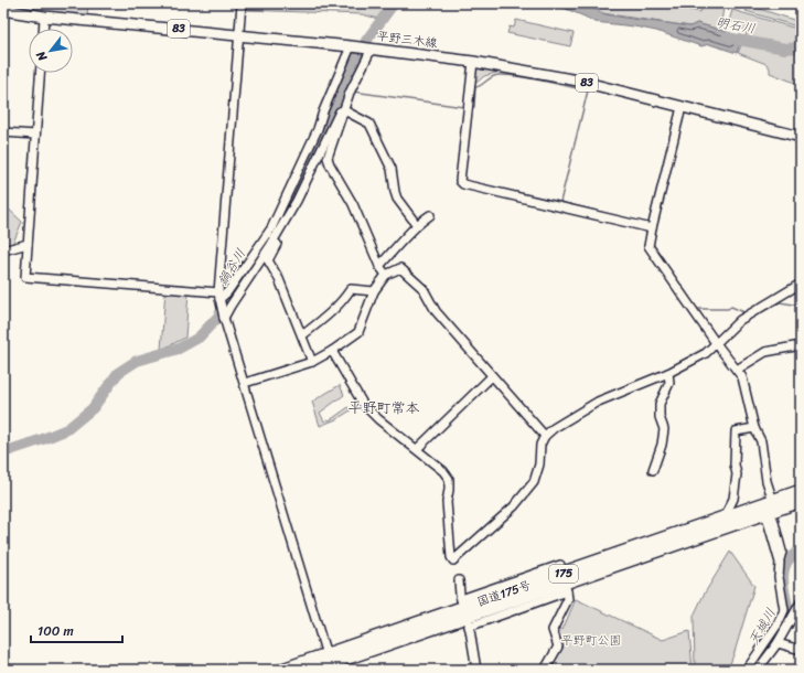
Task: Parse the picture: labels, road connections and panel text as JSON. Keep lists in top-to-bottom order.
{
  "streets": {
    "highway": ["175", "国道175号"],
    "main road": ["83", "平野三木線"]
  },
  "districts": ["平野町常本"],
  "water": ["明石川", "鍋谷川", "天城川"],
  "parks": ["平野町公園"],
  "scale_bar": "100 m",
  "north": "bottom left"
}
